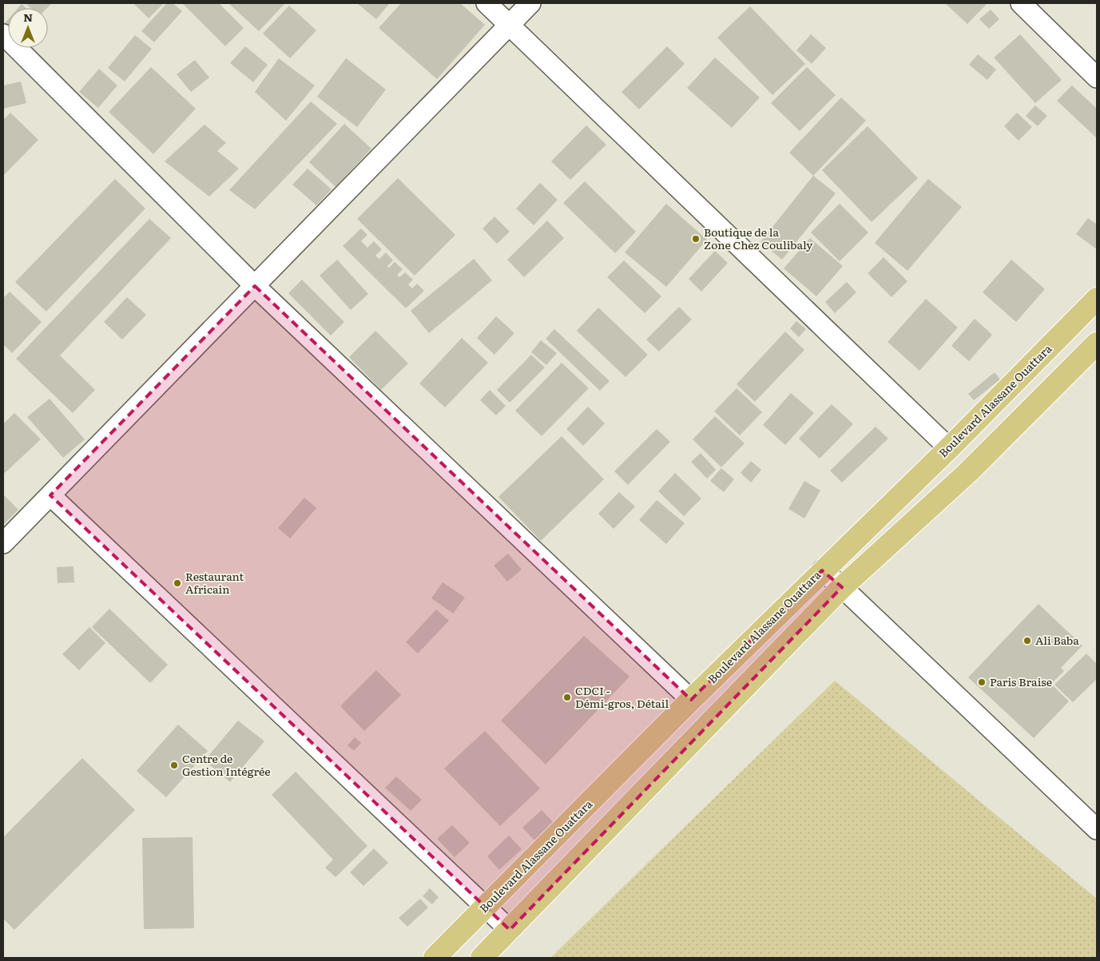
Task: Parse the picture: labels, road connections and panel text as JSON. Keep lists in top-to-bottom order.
{
  "streets": {
    "main road": ["Boulevard Alassane Ouattara"]
  },
  "places": [
    "Boutique de la Zone Chez Coulibaly",
    "Restaurant Africain",
    "Ali Baba",
    "Paris Braise",
    "CDCI - Démi-gros, Détail",
    "Centre de Gestion Intégrée"
  ],
  "north": "top"
}
